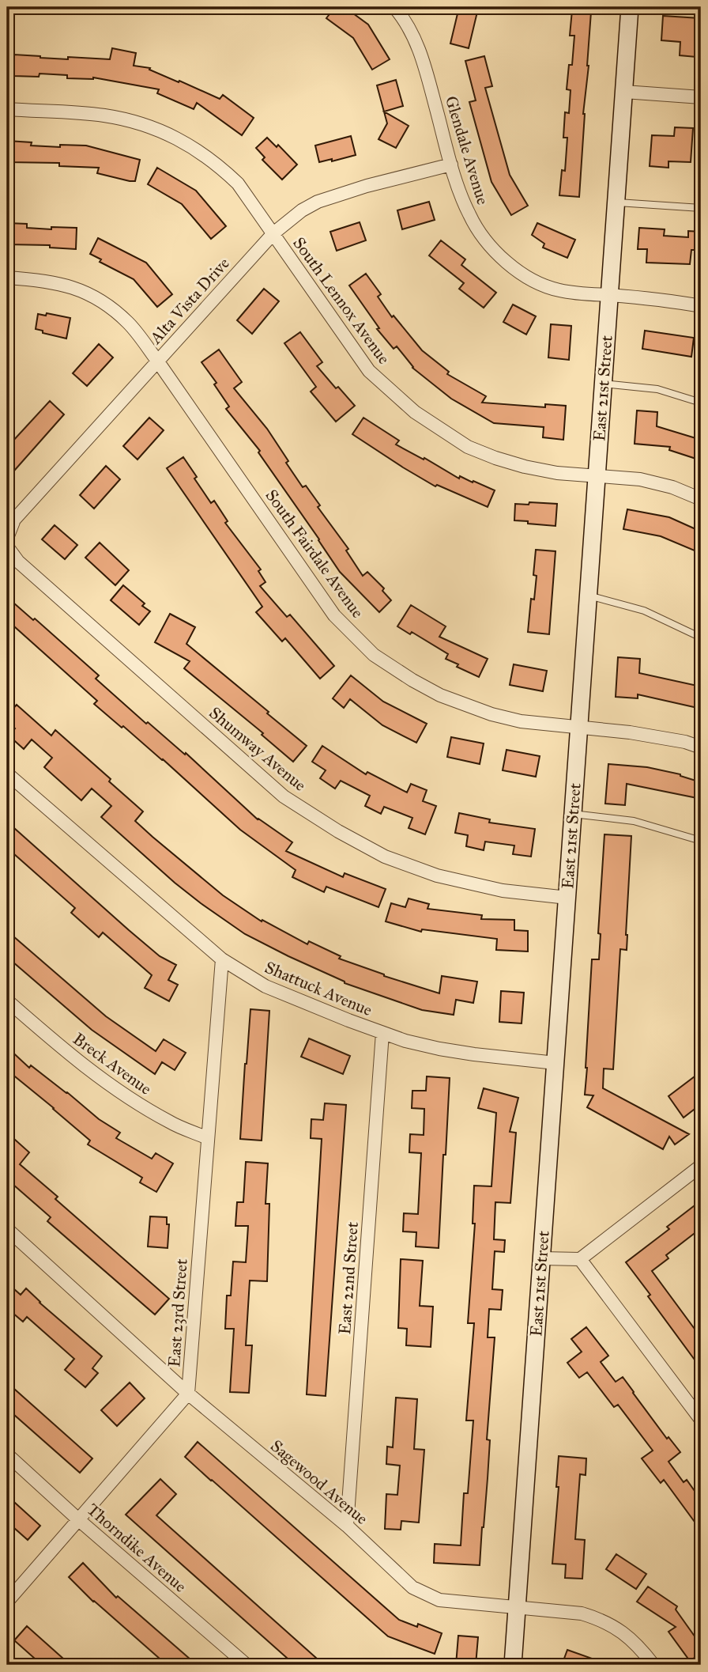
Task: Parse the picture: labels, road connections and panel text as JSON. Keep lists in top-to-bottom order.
{
  "streets": {
    "street": [
      "Glendale Avenue",
      "Alta Vista Drive",
      "South Lennox Avenue",
      "East 21st Street",
      "South Fairdale Avenue",
      "Shumway Avenue",
      "Shattuck Avenue",
      "Breck Avenue",
      "East 22nd Street",
      "East 23rd Street",
      "Sagewood Avenue",
      "Thorndike Avenue"
    ]
  },
  "crossings": [
    ["Glendale Avenue", "Alta Vista Drive"],
    ["Glendale Avenue", "East 21st Street"],
    ["Alta Vista Drive", "South Lennox Avenue"],
    ["Alta Vista Drive", "South Fairdale Avenue"],
    ["South Lennox Avenue", "East 21st Street"],
    ["East 21st Street", "South Fairdale Avenue"],
    ["East 21st Street", "Shumway Avenue"],
    ["East 21st Street", "Shattuck Avenue"],
    ["East 21st Street", "Sagewood Avenue"],
    ["Shattuck Avenue", "East 22nd Street"],
    ["Shattuck Avenue", "East 23rd Street"],
    ["Breck Avenue", "East 23rd Street"],
    ["East 22nd Street", "Sagewood Avenue"],
    ["East 23rd Street", "Sagewood Avenue"]
  ]
}
